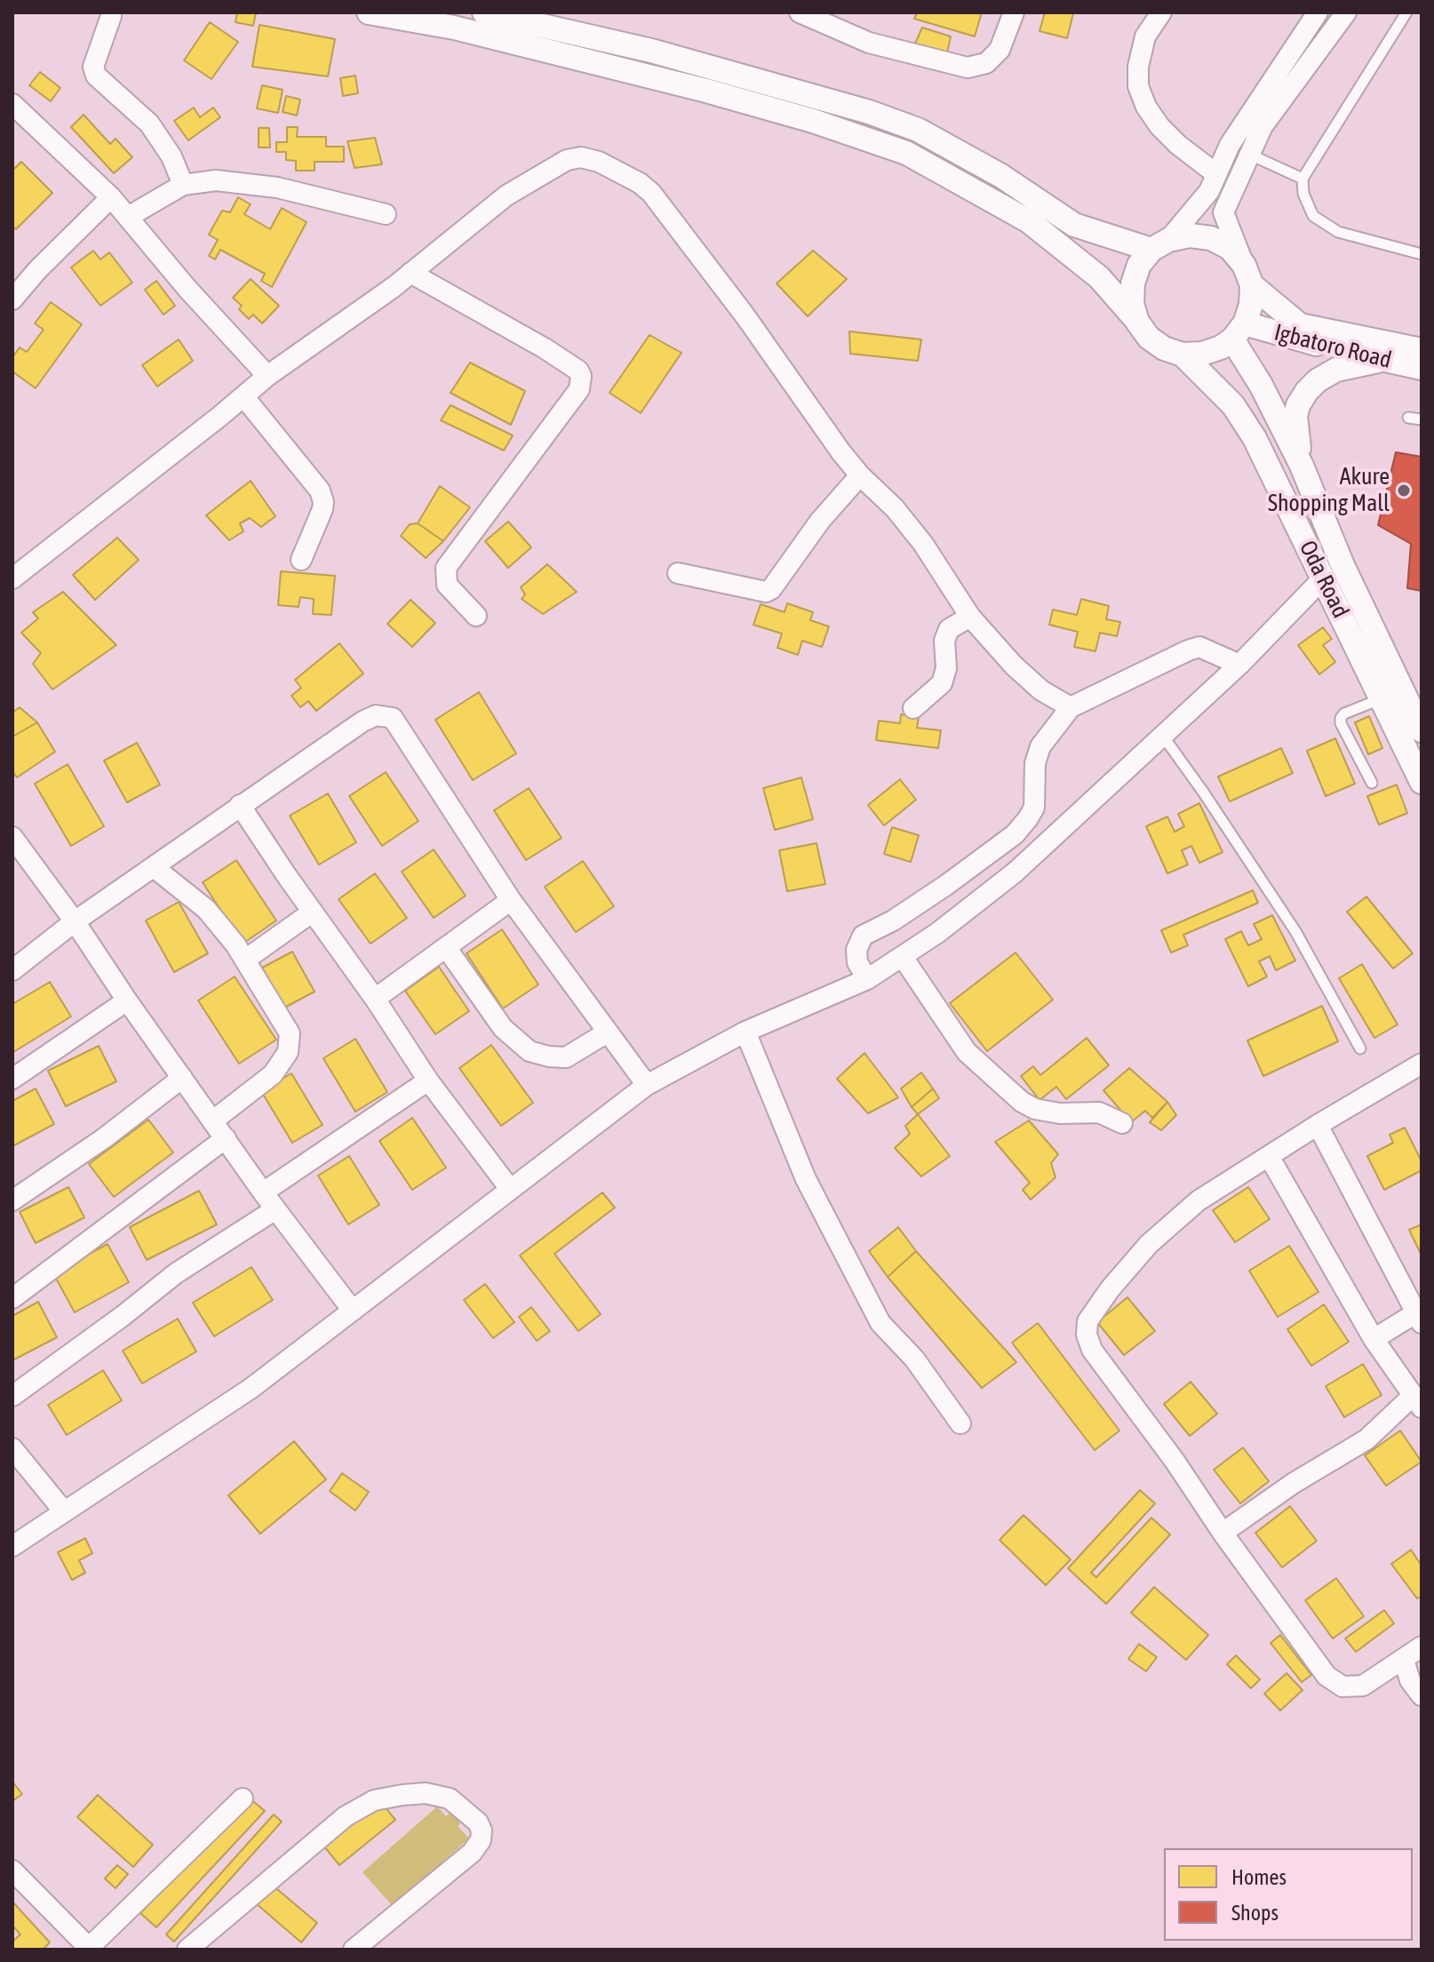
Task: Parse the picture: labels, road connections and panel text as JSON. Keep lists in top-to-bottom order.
{
  "streets": {
    "street": ["Igbatoro Road", "Oda Road"]
  },
  "crossings": [
    ["Igbatoro Road", "Oda Road"]
  ],
  "places": ["Akure Shopping Mall"],
  "legend": ["Homes", "Shops"]
}
